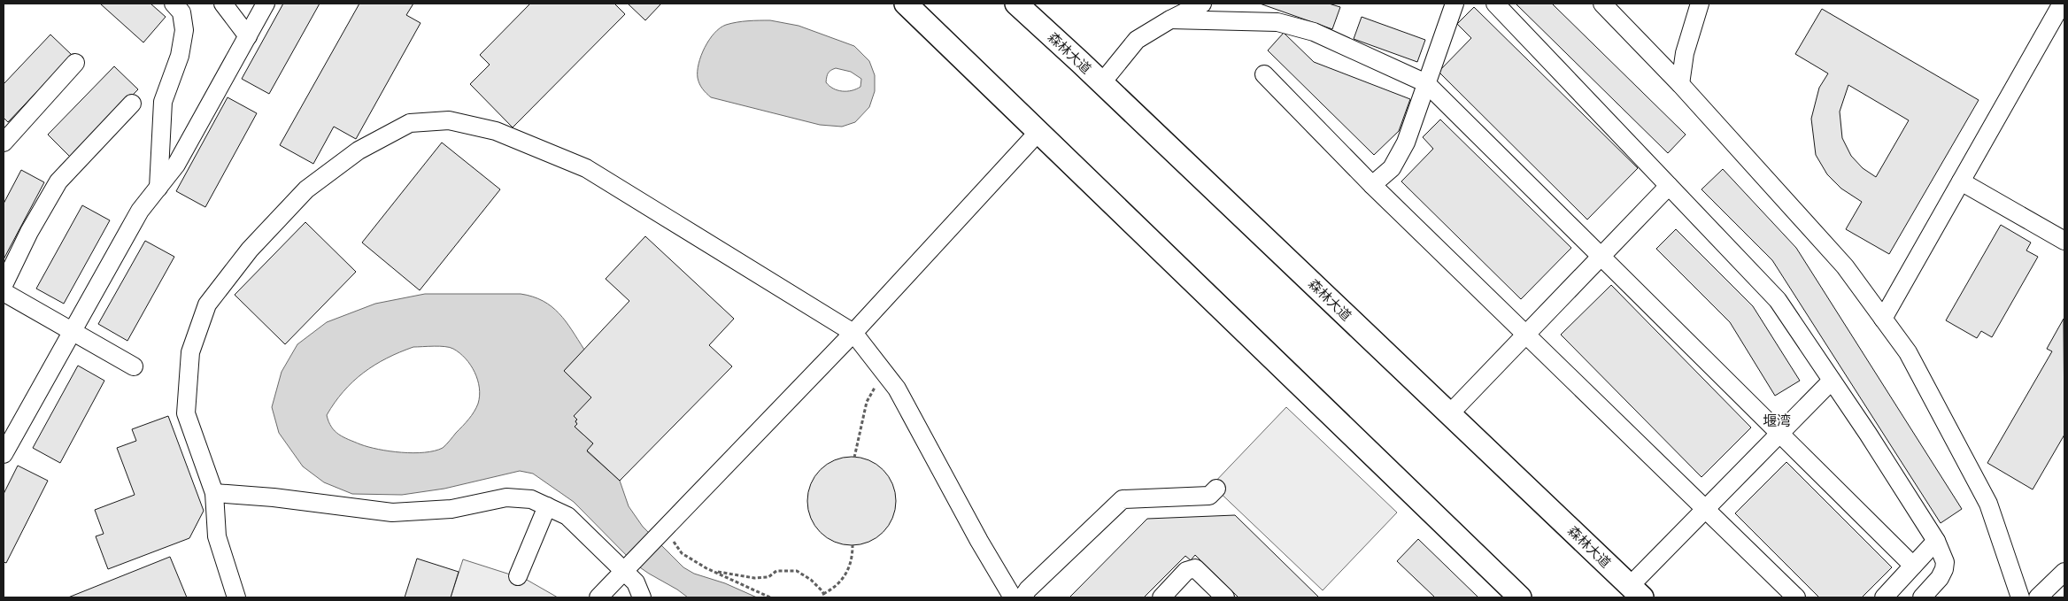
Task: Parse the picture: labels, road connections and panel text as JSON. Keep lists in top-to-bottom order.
{
  "streets": {
    "main road": ["森林大道"]
  },
  "districts": ["堰湾"]
}
